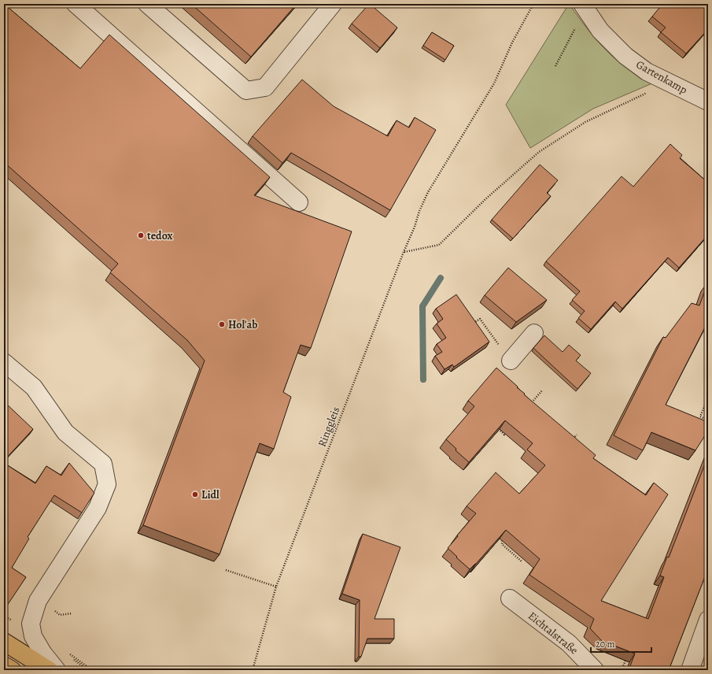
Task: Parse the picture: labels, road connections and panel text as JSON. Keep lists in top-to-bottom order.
{
  "streets": {
    "street": ["Gartenkamp", "Eichtalstraße"],
    "path": ["Ringgleis"]
  },
  "places": ["tedox", "Hol'ab", "Lidl"],
  "scale_bar": "20 m"
}
